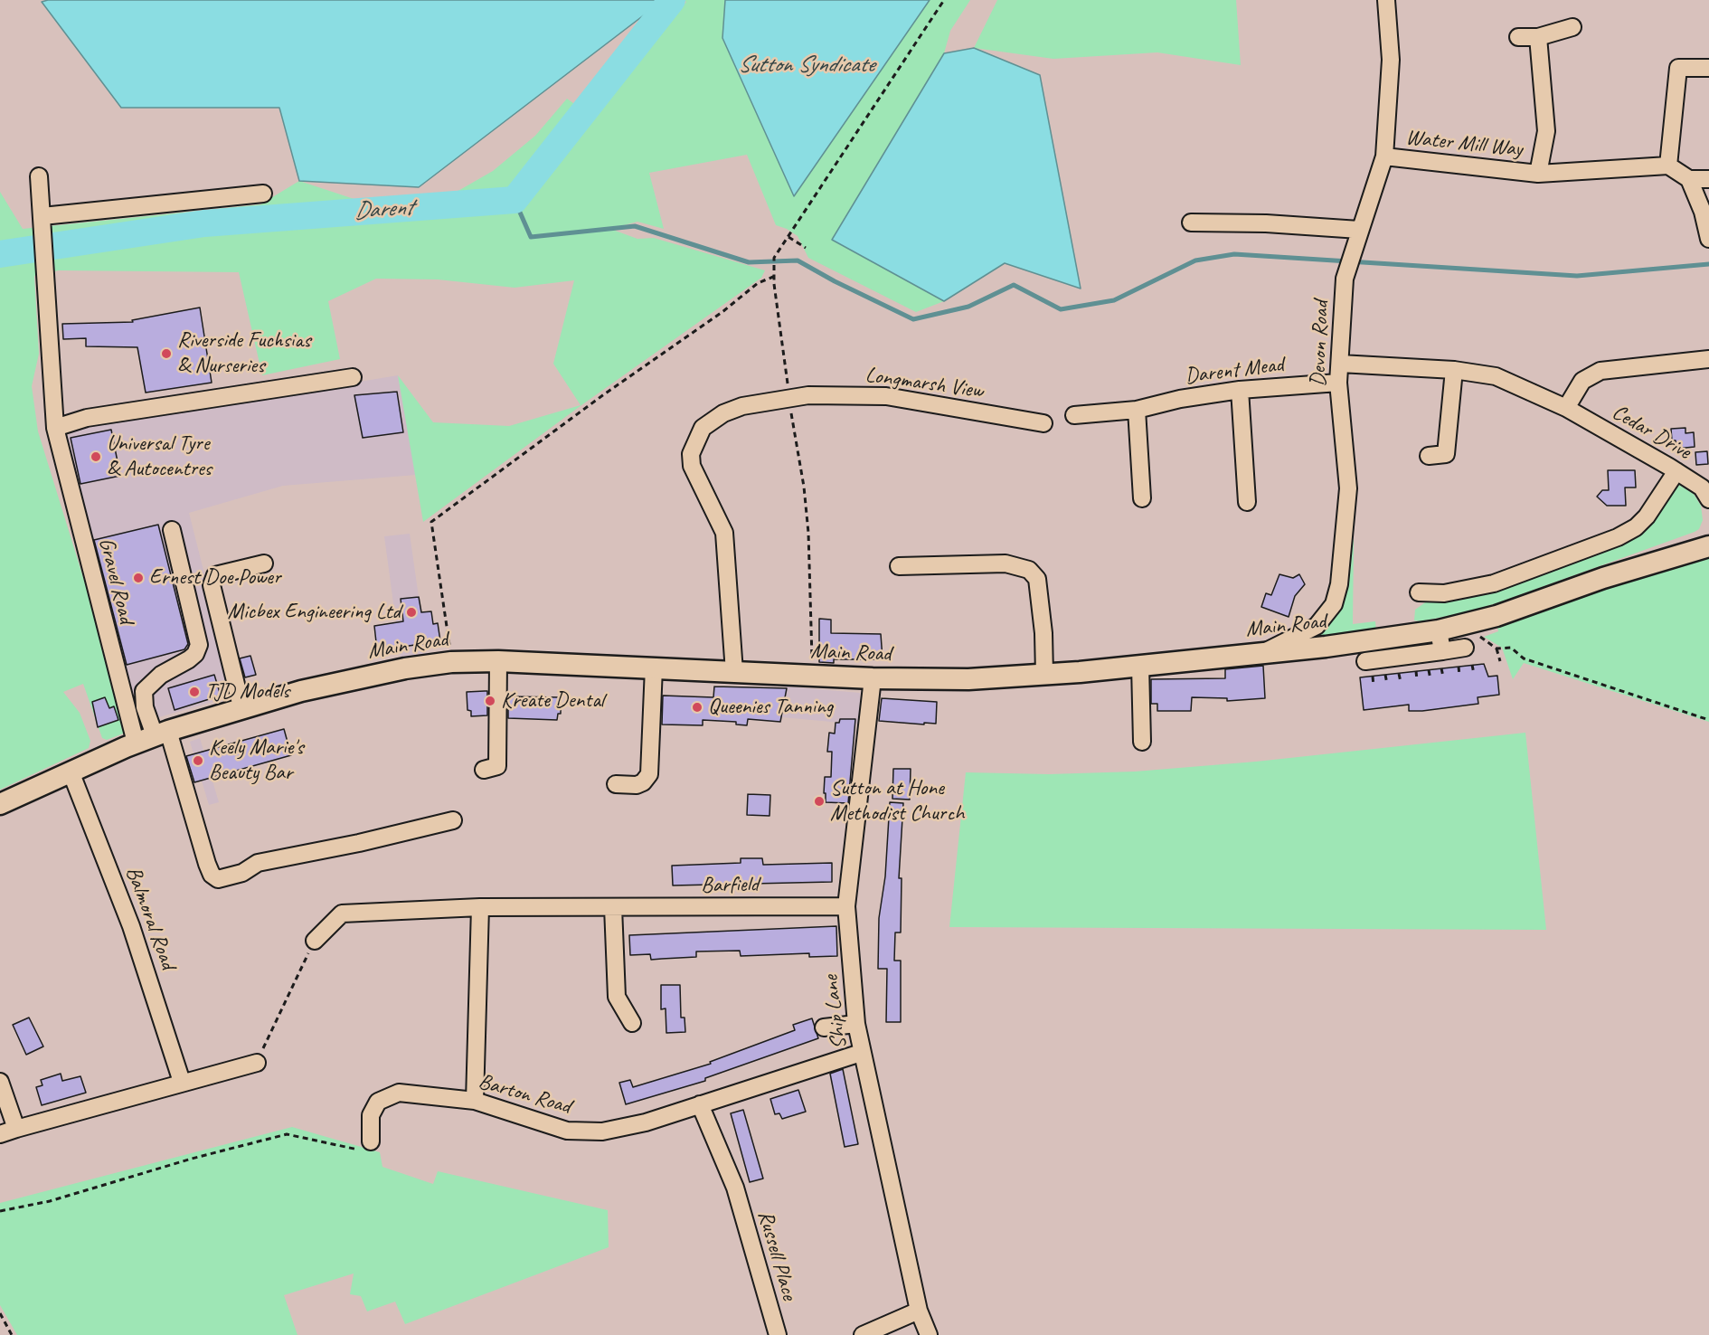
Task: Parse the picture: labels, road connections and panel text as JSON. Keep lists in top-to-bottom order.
{
  "streets": {
    "main road": ["Main Road"],
    "street": [
      "Water Mill Way",
      "Devon Road",
      "Darent Mead",
      "Longmarsh View",
      "Cedar Drive",
      "Gravel Road",
      "Barfield",
      "Balmoral Road",
      "Ship Lane",
      "Barton Road",
      "Russell Place"
    ]
  },
  "crossings": [
    ["Water Mill Way", "Devon Road"],
    ["Devon Road", "Darent Mead"],
    ["Devon Road", "Cedar Drive"],
    ["Devon Road", "Main Road"],
    ["Longmarsh View", "Main Road"],
    ["Gravel Road", "Main Road"],
    ["Main Road", "Balmoral Road"],
    ["Main Road", "Ship Lane"],
    ["Barfield", "Ship Lane"],
    ["Ship Lane", "Barton Road"],
    ["Barton Road", "Russell Place"]
  ],
  "water": ["Sutton Syndicate", "Darent"],
  "places": [
    "Riverside Fuchsias & Nurseries",
    "Universal Tyre & Autocentres",
    "Ernest Doe Power",
    "Micbex Engineering Ltd",
    "TJD Models",
    "Kreate Dental",
    "Queenies Tanning",
    "Keely Marie's Beauty Bar",
    "Sutton at Hone Methodist Church"
  ]
}
